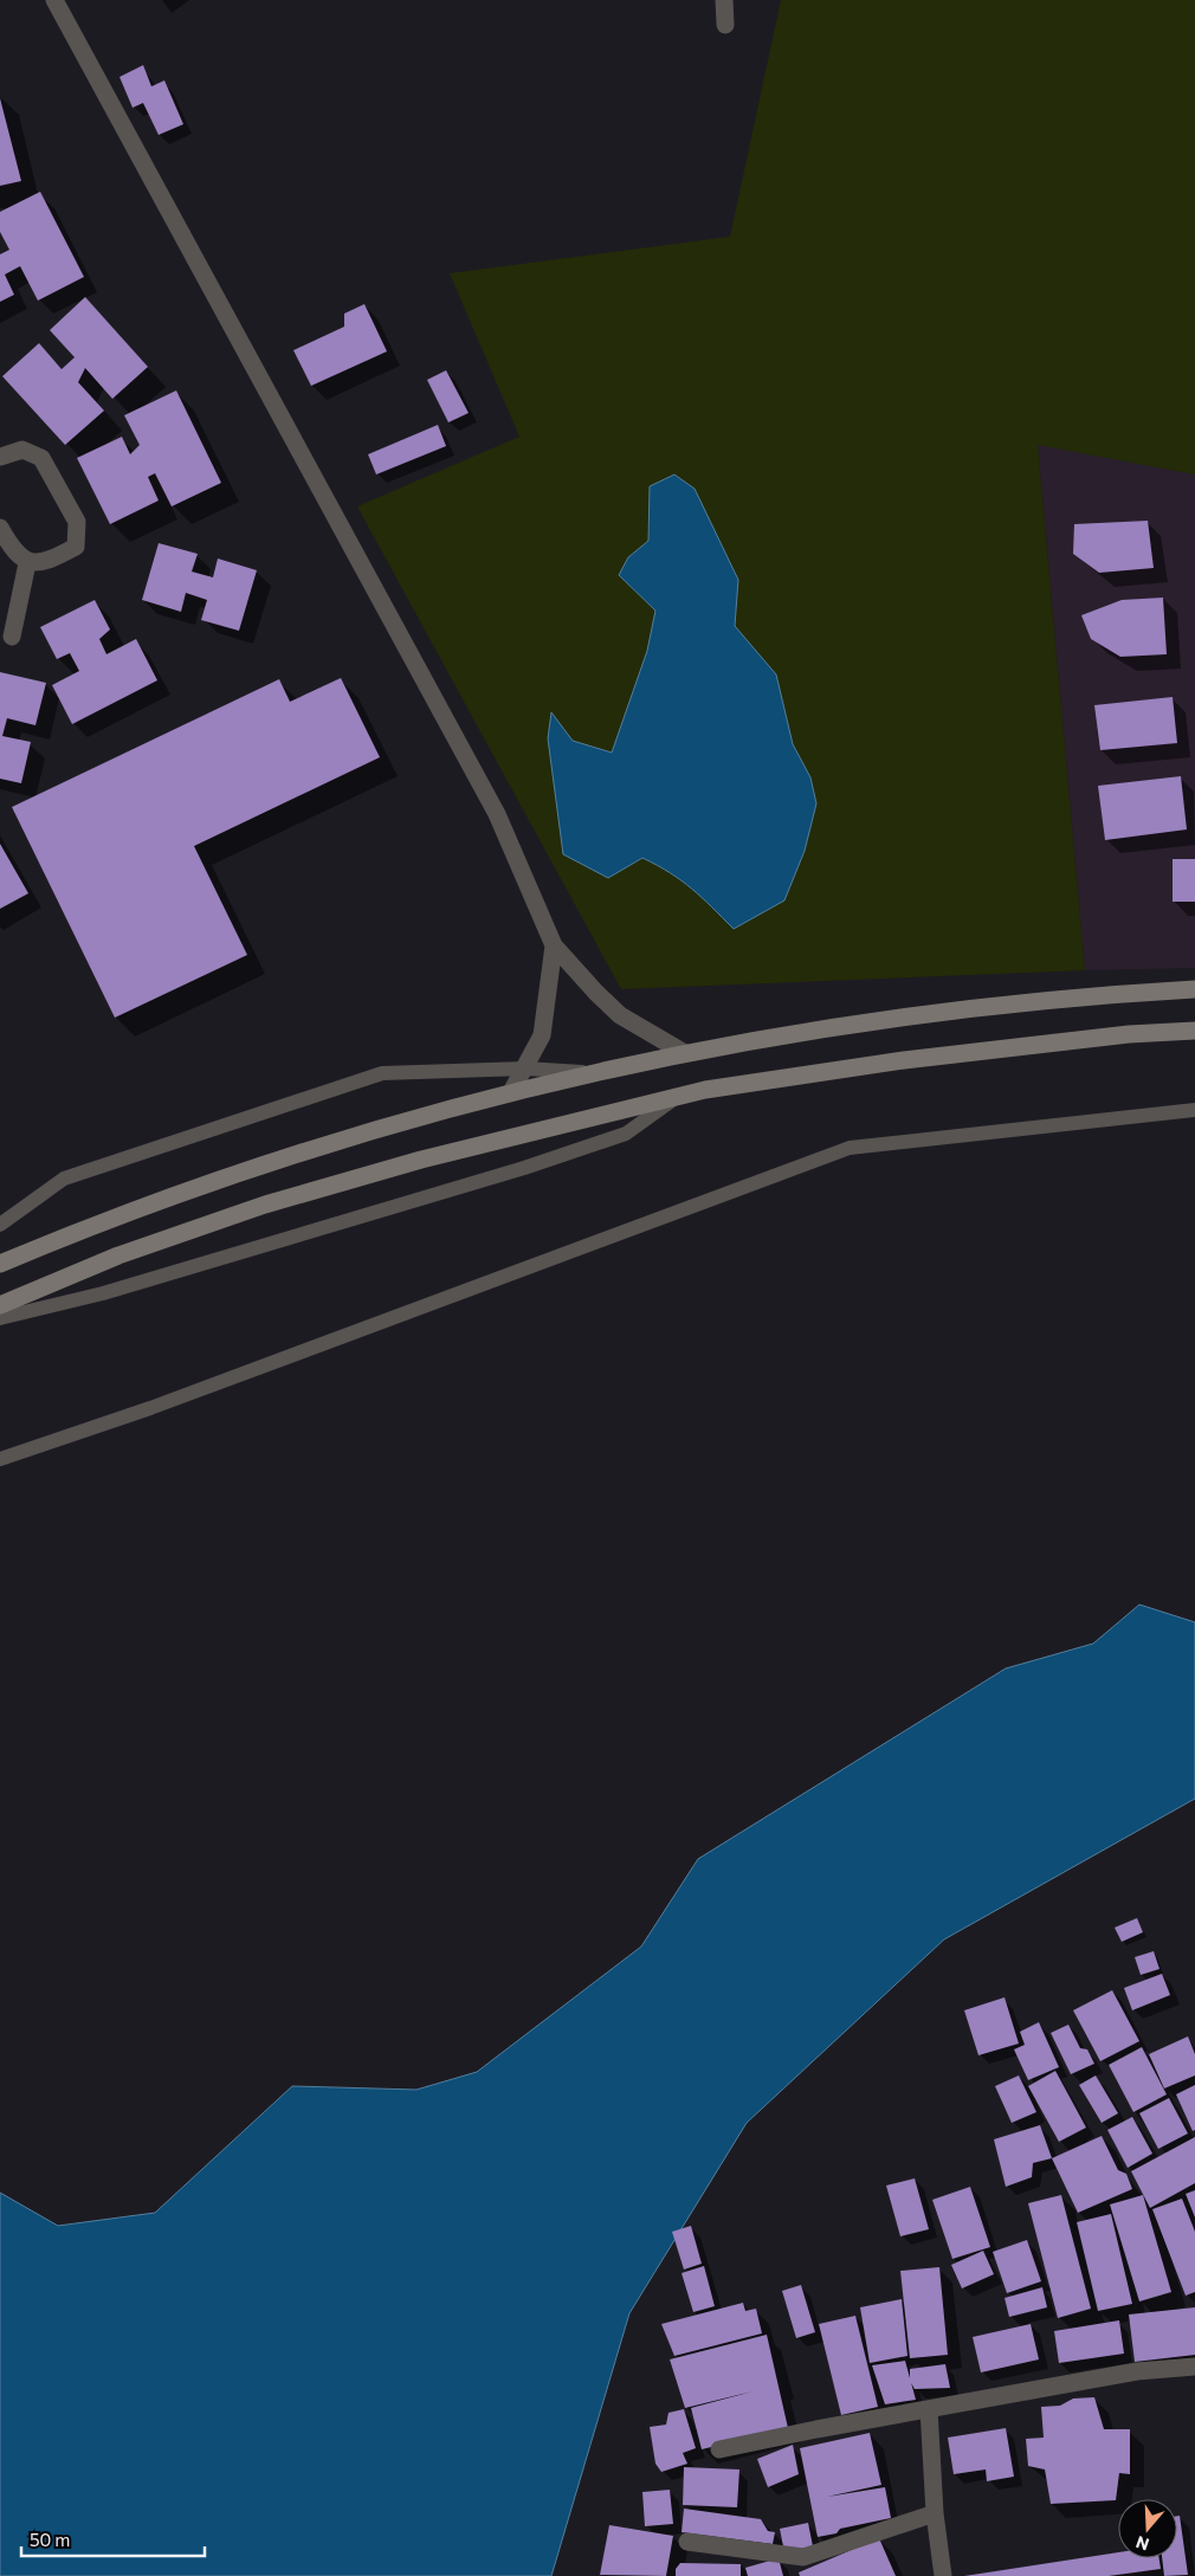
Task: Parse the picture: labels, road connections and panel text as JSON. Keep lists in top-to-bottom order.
{
  "scale_bar": "50 m",
  "north": "bottom"
}
